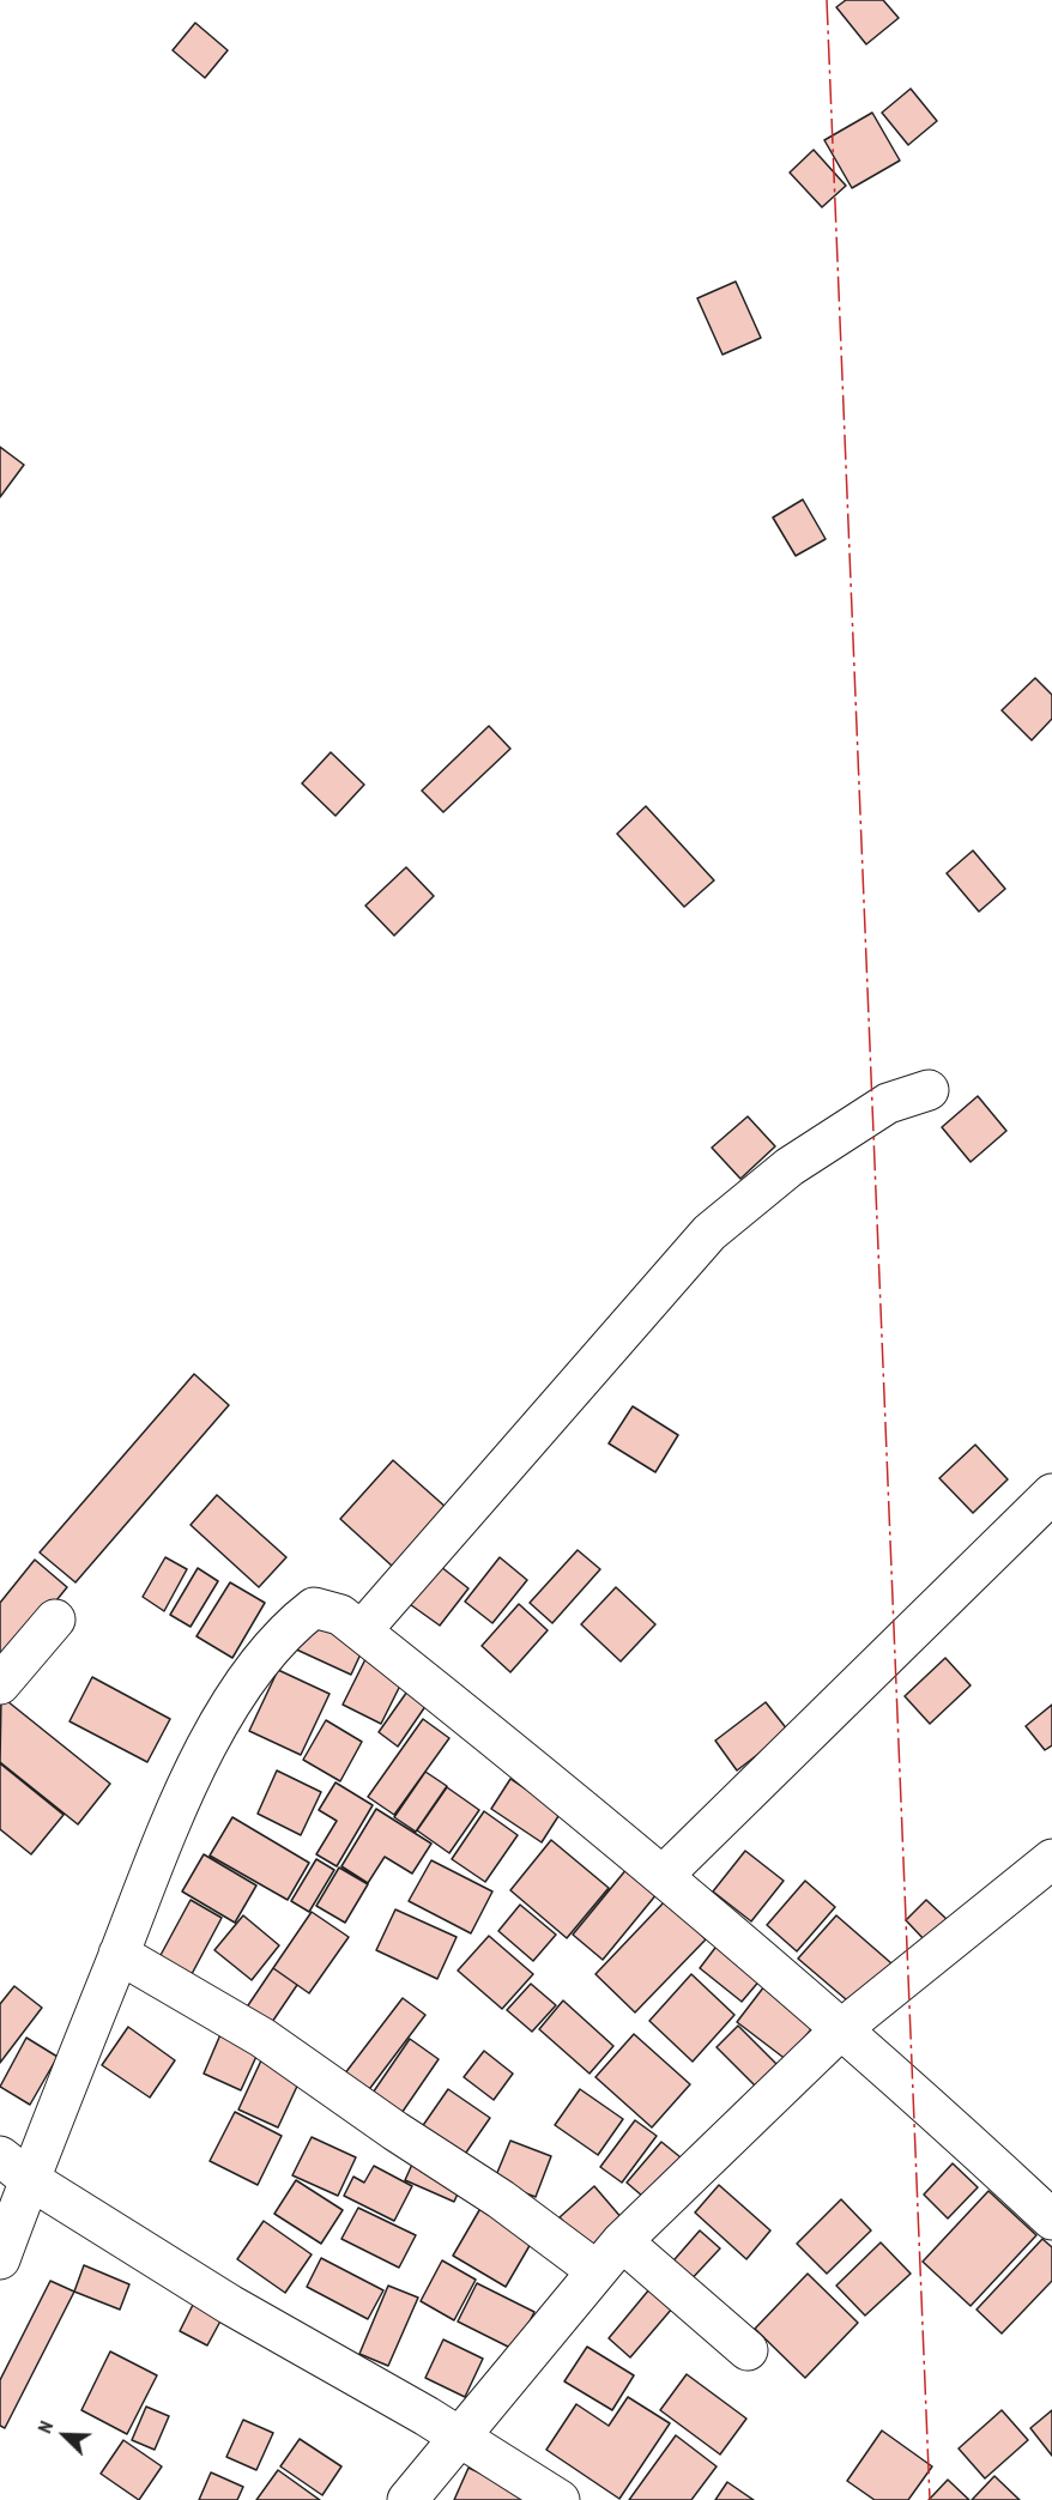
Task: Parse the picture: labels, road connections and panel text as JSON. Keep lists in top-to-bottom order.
{
  "north": "top left"
}
